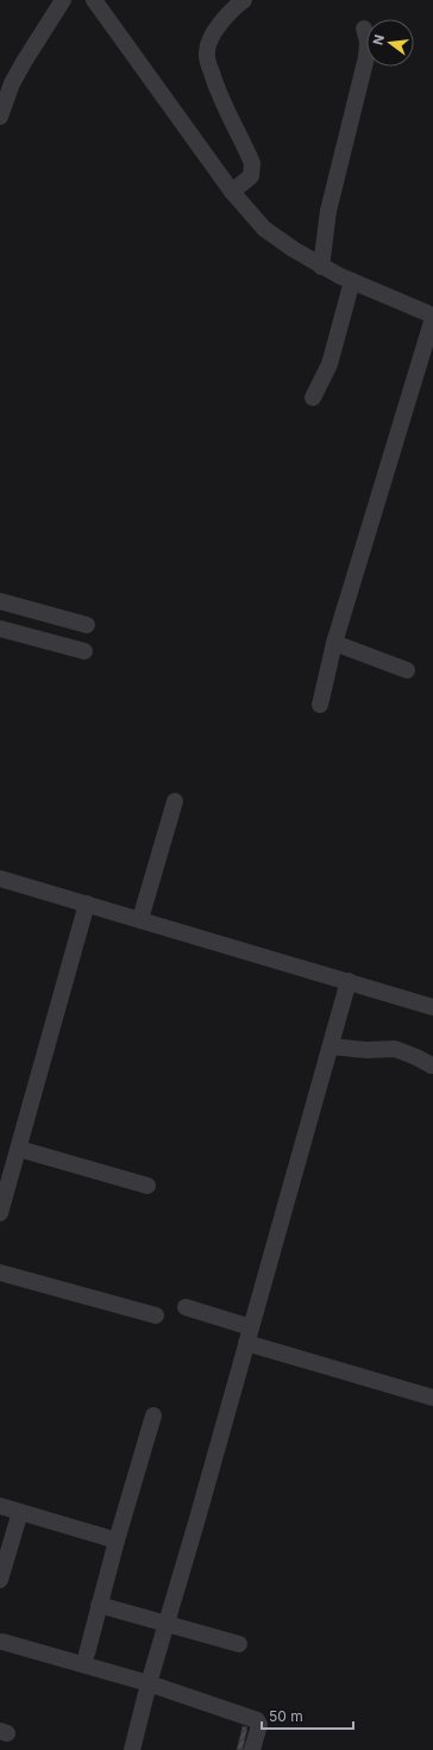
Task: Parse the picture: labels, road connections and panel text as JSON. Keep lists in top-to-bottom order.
{
  "scale_bar": "50 m",
  "north": "left"
}
